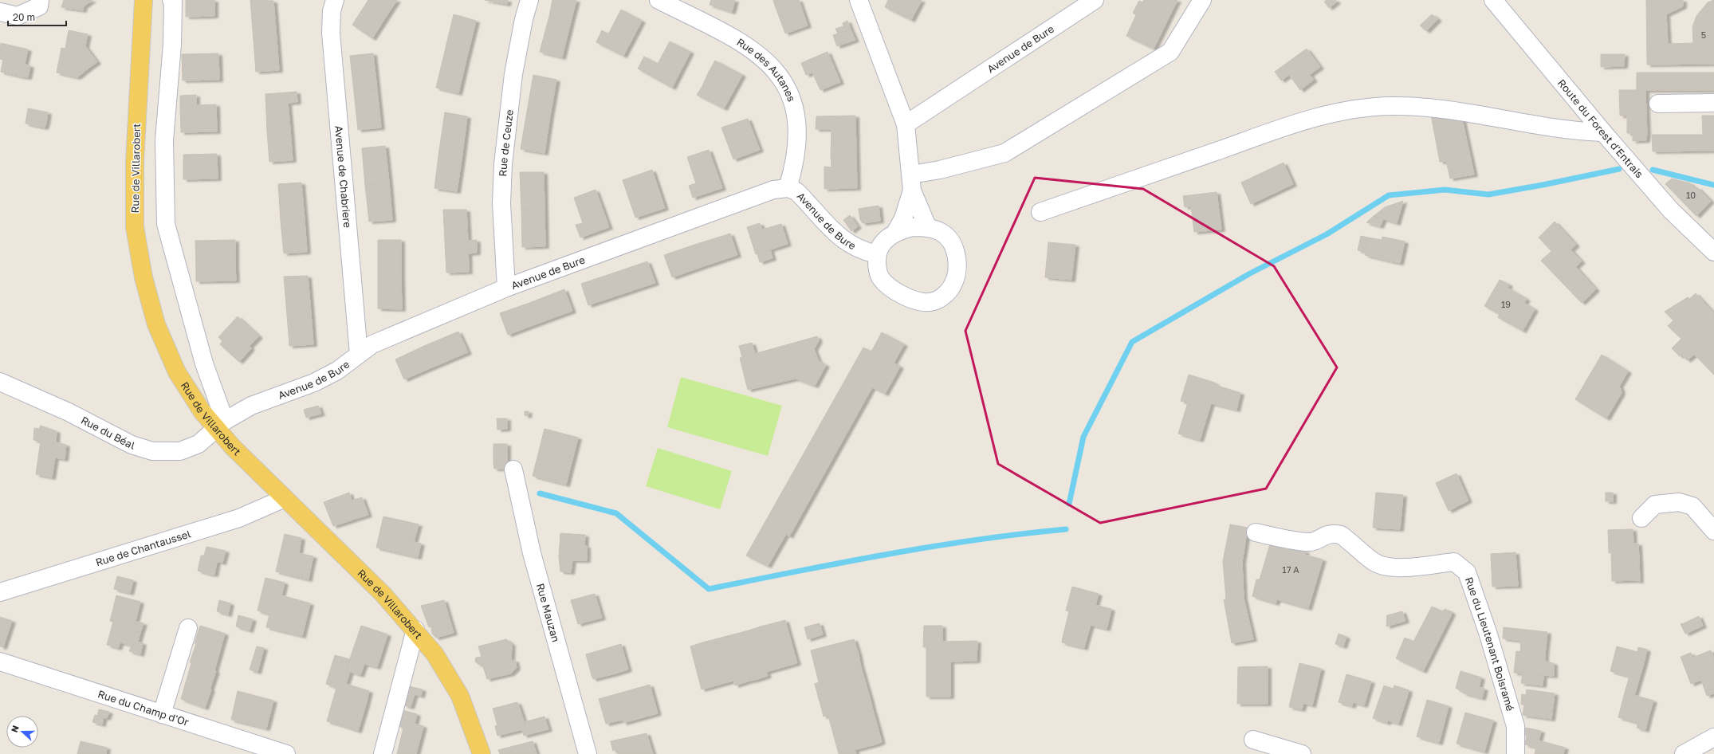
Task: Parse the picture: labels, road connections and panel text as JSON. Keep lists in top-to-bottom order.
{
  "streets": {
    "main road": ["Rue de Villarobert"],
    "street": [
      "Avenue de Bure",
      "Rue des Autanes",
      "Route du Forest d'Entrais",
      "Rue de Ceuze",
      "Avenue de Chabriere",
      "Rue du Béal",
      "Rue de Chantaussel",
      "Rue Mauzan",
      "Rue du Lieutenant Boisramé",
      "Rue du Champ d'Or"
    ]
  },
  "crossings": [
    ["Avenue de Bure", "Rue des Autanes"],
    ["Avenue de Bure", "Rue de Ceuze"],
    ["Avenue de Bure", "Rue de Villarobert"],
    ["Avenue de Bure", "Avenue de Chabriere"],
    ["Avenue de Bure", "Rue du Béal"],
    ["Rue de Villarobert", "Rue du Béal"],
    ["Rue de Villarobert", "Rue de Chantaussel"]
  ],
  "house_numbers": [
    "5",
    "10",
    "19",
    "17 A"
  ],
  "scale_bar": "20 m",
  "north": "left"
}
